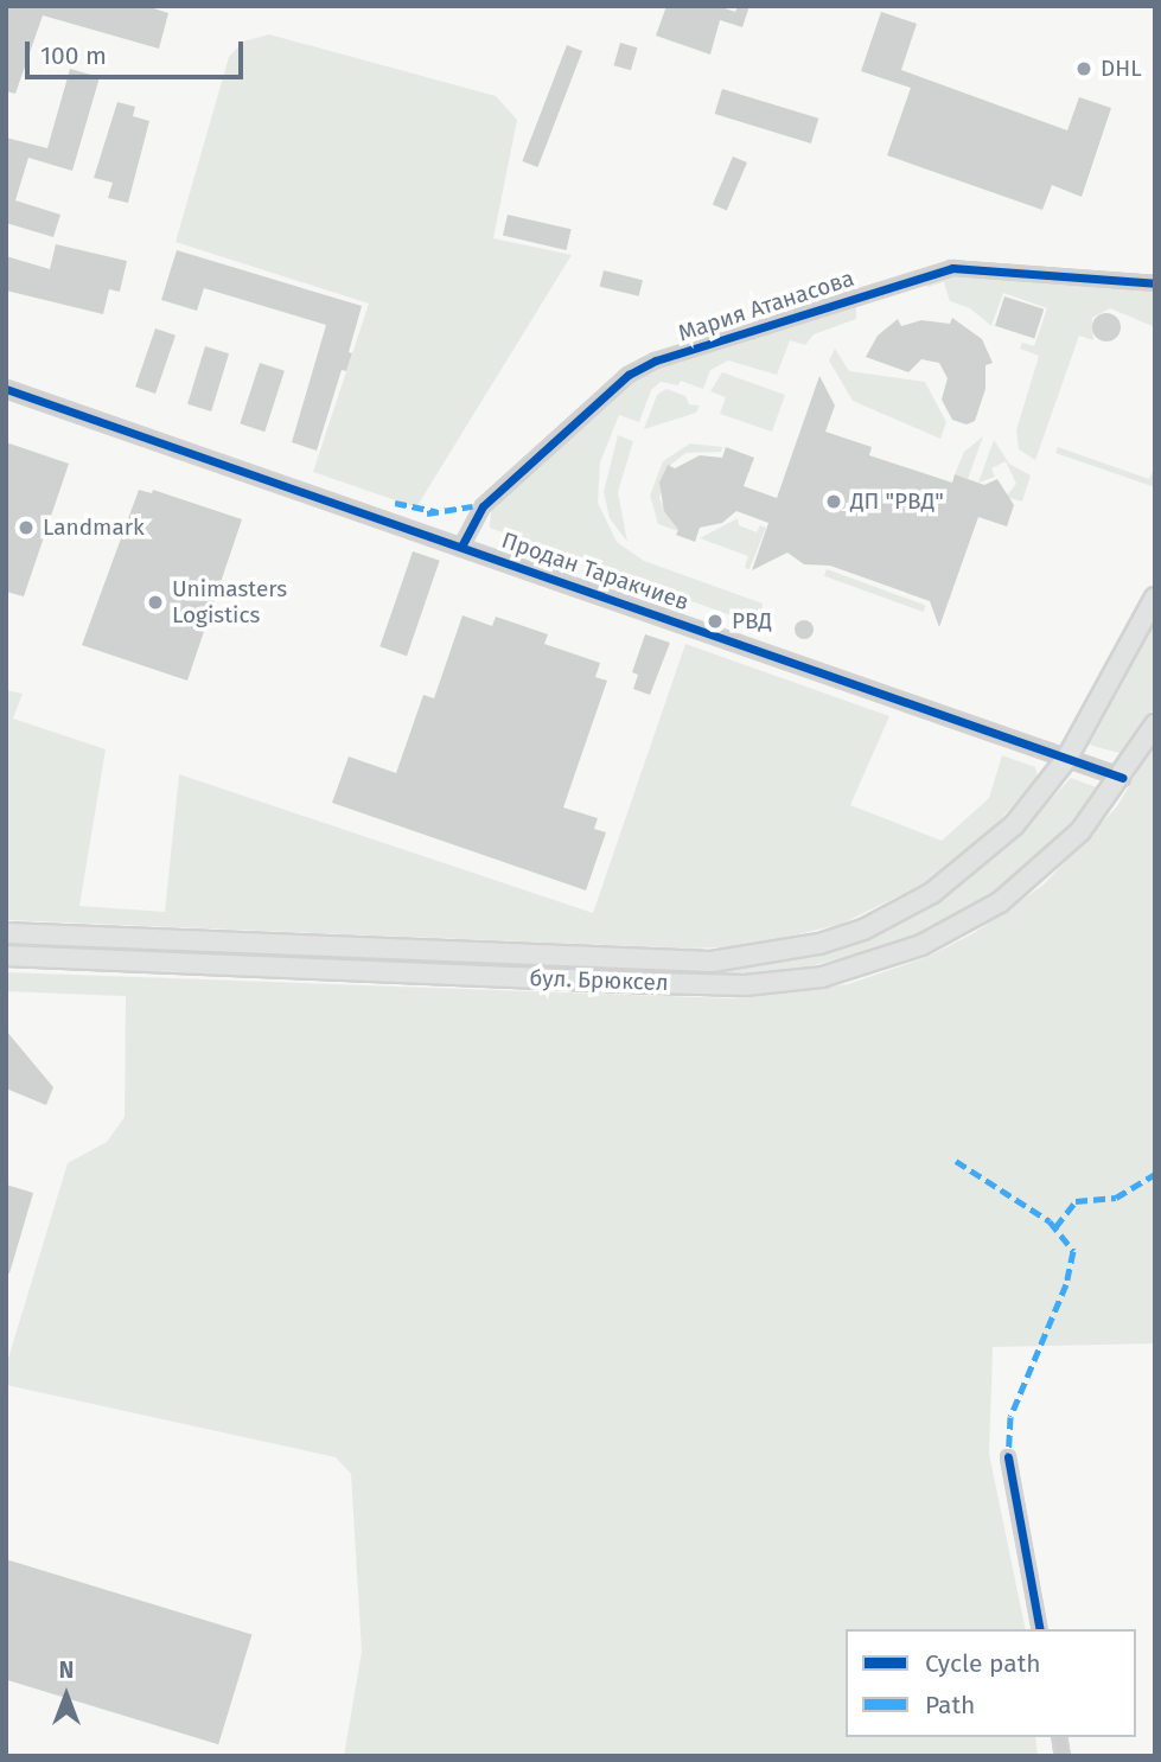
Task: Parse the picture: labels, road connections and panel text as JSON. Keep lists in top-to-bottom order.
{
  "streets": {
    "main road": ["бул. Брюксел"],
    "street": ["Мария Атанасова", "Продан Таракчиев"]
  },
  "crossings": [
    ["Мария Атанасова", "Продан Таракчиев"],
    ["Продан Таракчиев", "бул. Брюксел"]
  ],
  "places": [
    "DHL",
    "ДП \"РВД\"",
    "Landmark",
    "Unimasters Logistics",
    "РВД"
  ],
  "legend": ["Cycle path", "Path"],
  "scale_bar": "100 m",
  "north": "top"
}
